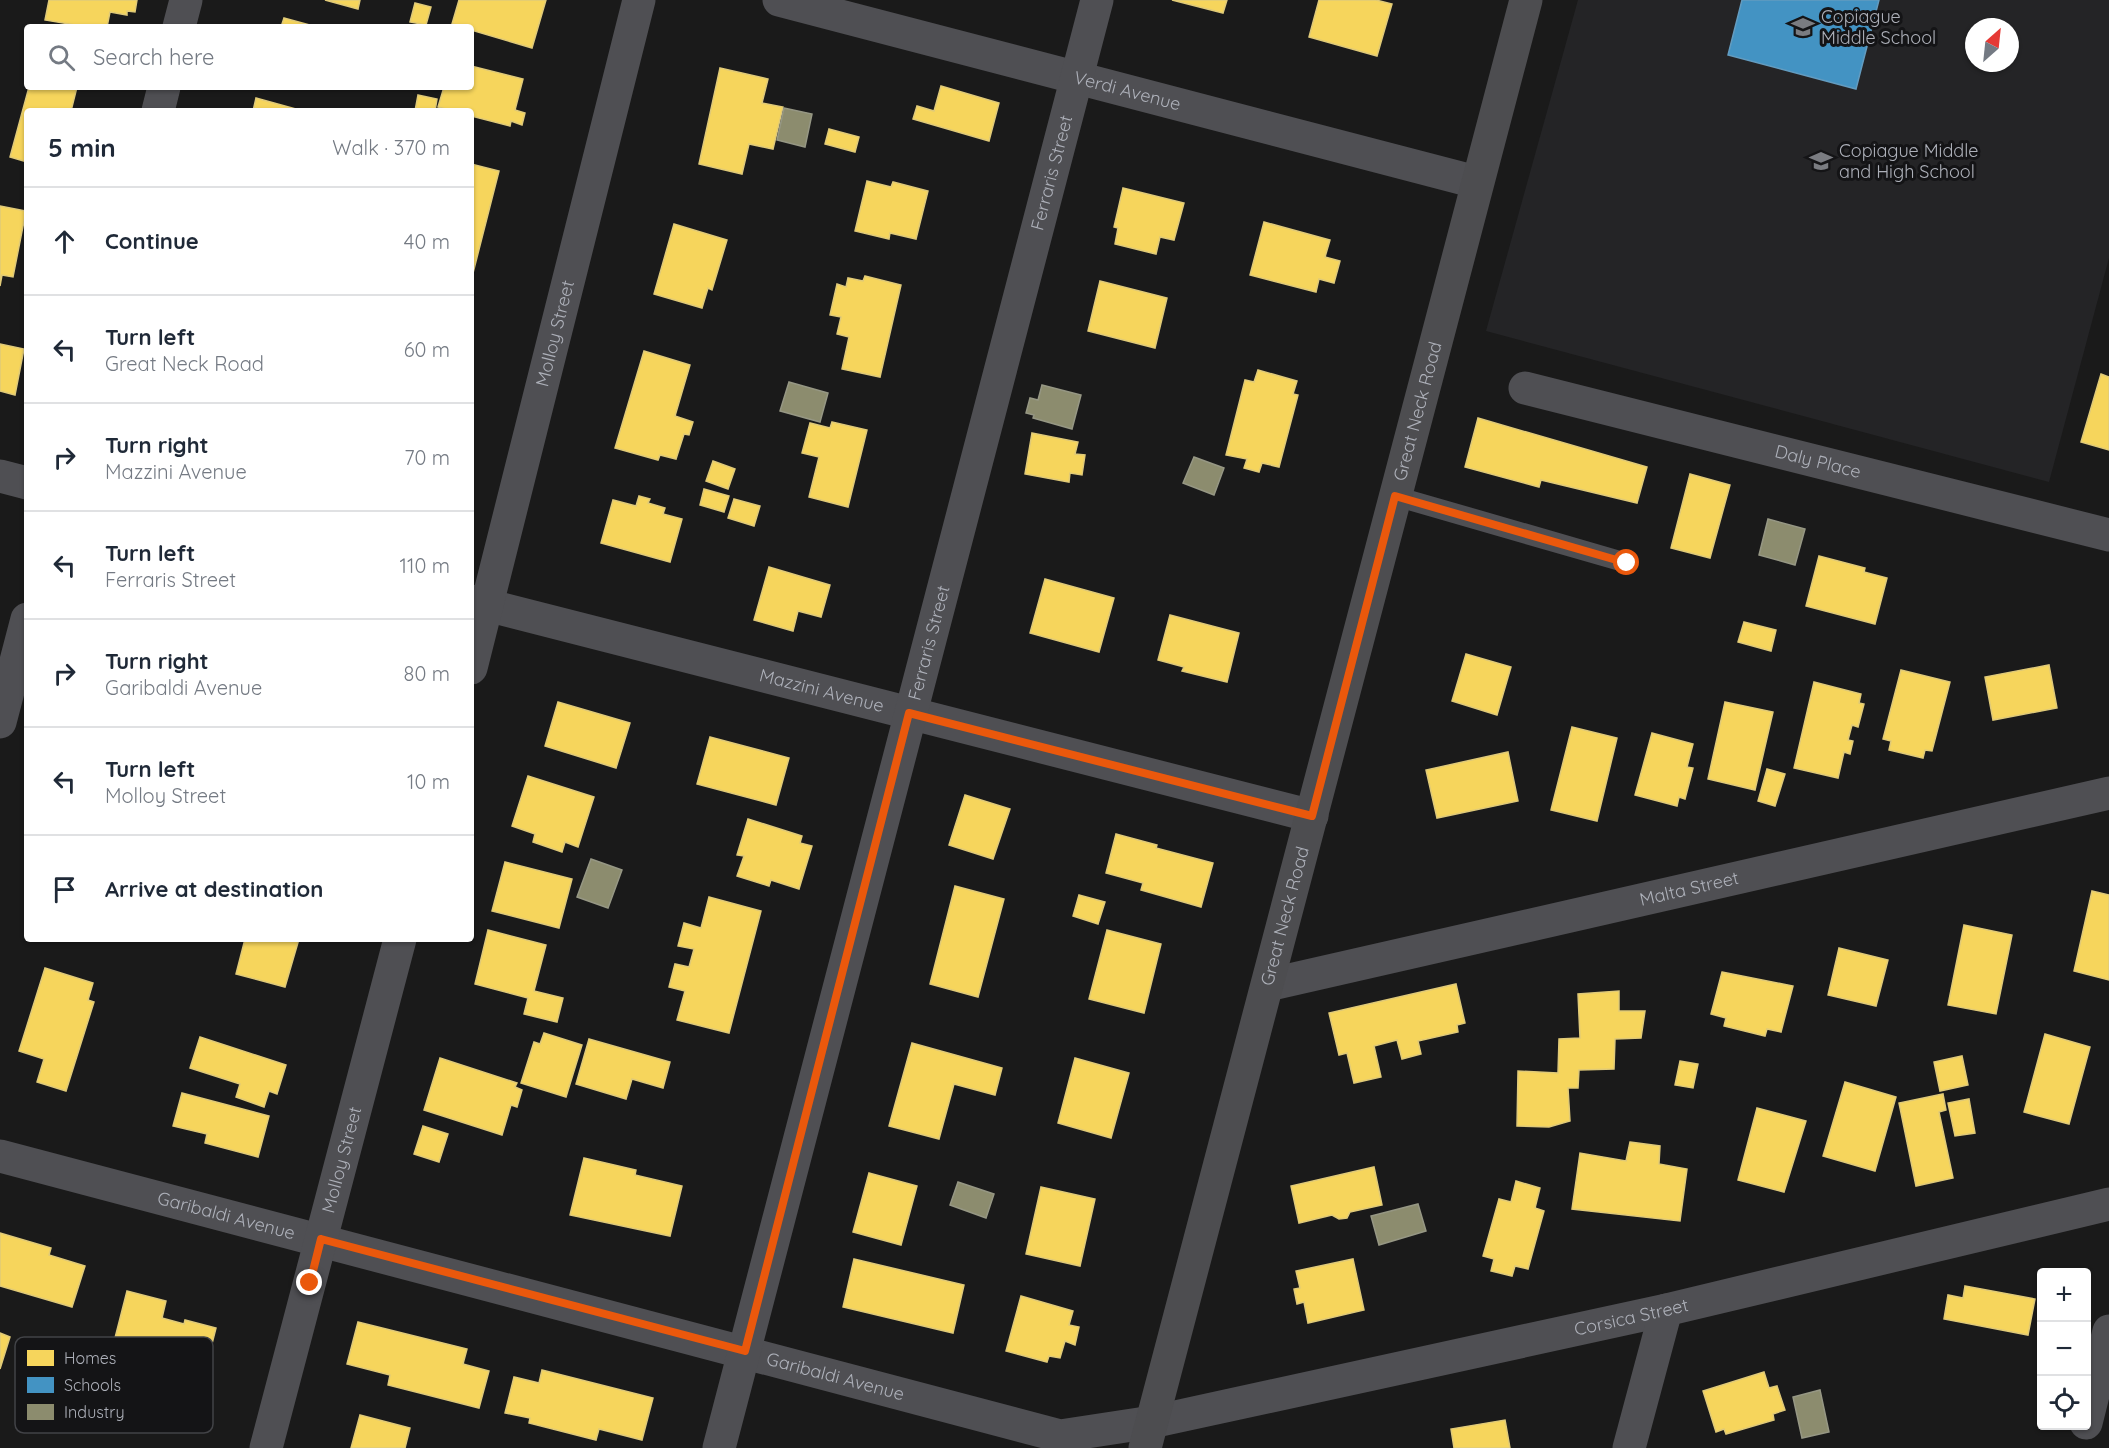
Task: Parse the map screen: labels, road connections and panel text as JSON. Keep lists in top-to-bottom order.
{
  "streets": {
    "main road": ["Great Neck Road"],
    "street": [
      "Verdi Avenue",
      "Ferraris Street",
      "Molloy Street",
      "Daly Place",
      "Mazzini Avenue",
      "Malta Street",
      "Garibaldi Avenue",
      "Corsica Street"
    ]
  },
  "crossings": [
    ["Verdi Avenue", "Ferraris Street"],
    ["Verdi Avenue", "Great Neck Road"],
    ["Ferraris Street", "Mazzini Avenue"],
    ["Ferraris Street", "Garibaldi Avenue"],
    ["Molloy Street", "Mazzini Avenue"],
    ["Molloy Street", "Garibaldi Avenue"],
    ["Great Neck Road", "Mazzini Avenue"],
    ["Great Neck Road", "Malta Street"],
    ["Great Neck Road", "Garibaldi Avenue"],
    ["Great Neck Road", "Corsica Street"],
    ["Garibaldi Avenue", "Corsica Street"]
  ],
  "places": {
    "school or university": ["Copiague Middle School", "Copiague Middle and High School"]
  },
  "legend": ["Homes", "Schools", "Industry"],
  "north": "top right",
  "page": {
    "search": "Search here",
    "heading": ["5 min", "Walk · 370 m"],
    "list": [
      ["Continue", "40 m"],
      ["Turn left", "Great Neck Road", "60 m"],
      ["Turn right", "Mazzini Avenue", "70 m"],
      ["Turn left", "Ferraris Street", "110 m"],
      ["Turn right", "Garibaldi Avenue", "80 m"],
      ["Turn left", "Molloy Street", "10 m"],
      "Arrive at destination"
    ],
    "map_buttons": ["+", "−"]
  }
}
